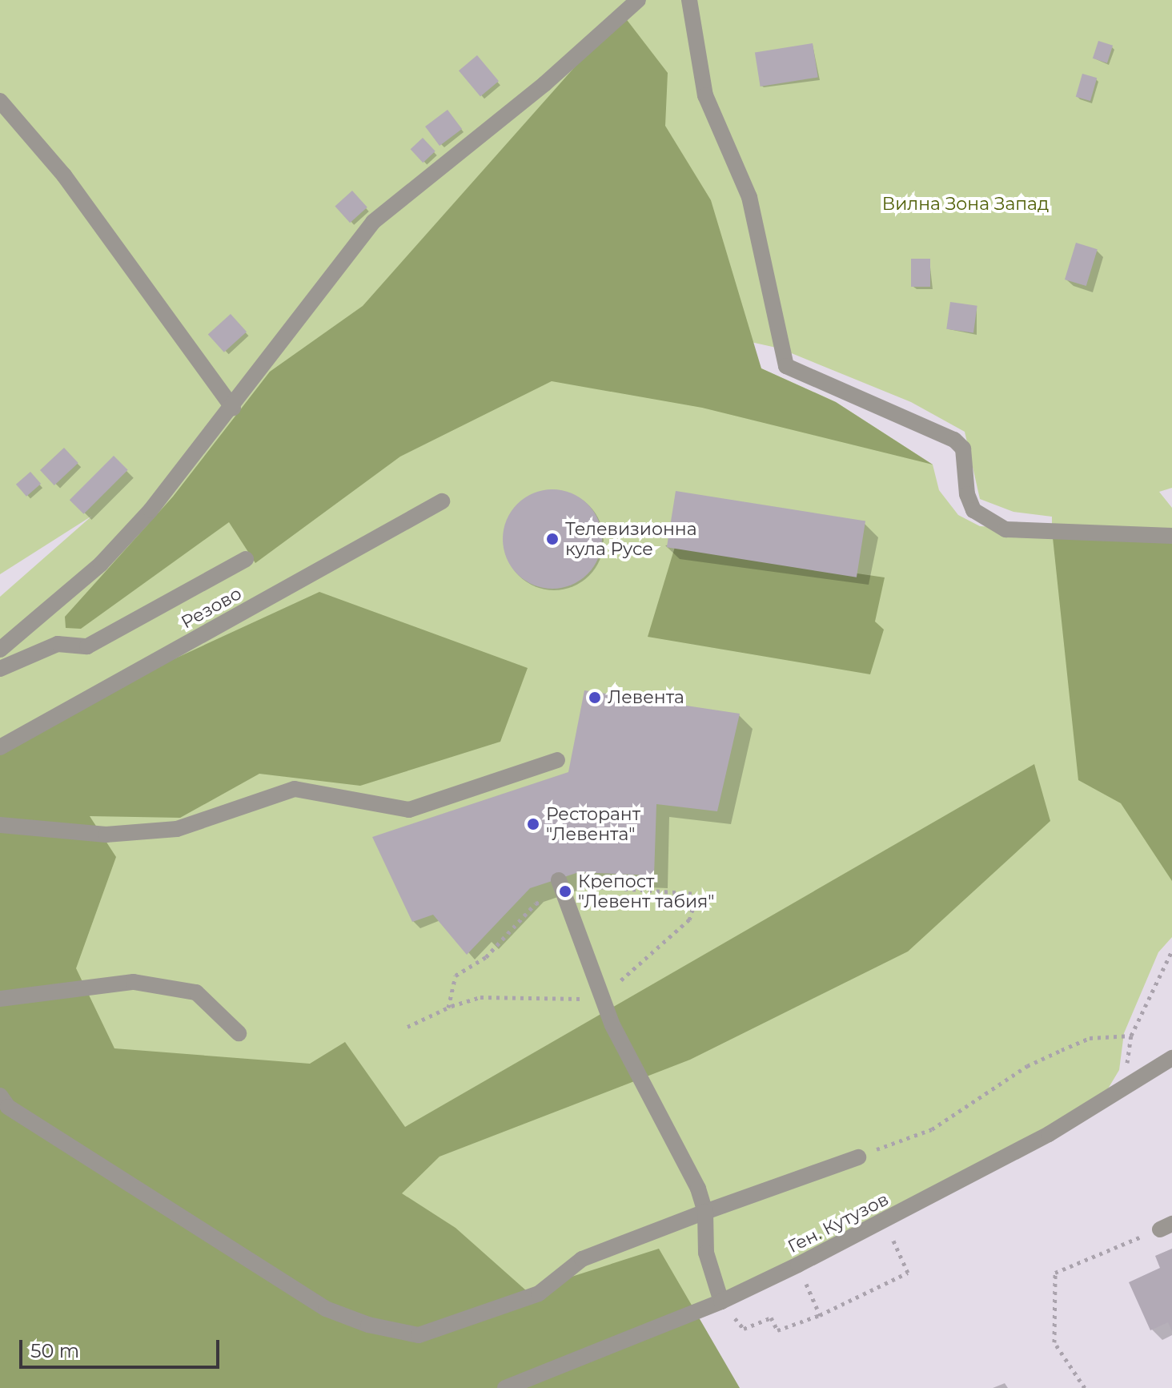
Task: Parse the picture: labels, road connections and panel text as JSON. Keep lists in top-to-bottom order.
{
  "streets": {
    "street": ["Резово", "Ген. Кутузов"]
  },
  "parks": ["Вилна Зона Запад"],
  "places": [
    "Телевизионна кула Русе",
    "Левента",
    "Ресторант \"Левента\"",
    "Крепост \"Левент табия\""
  ],
  "scale_bar": "50 m"
}
